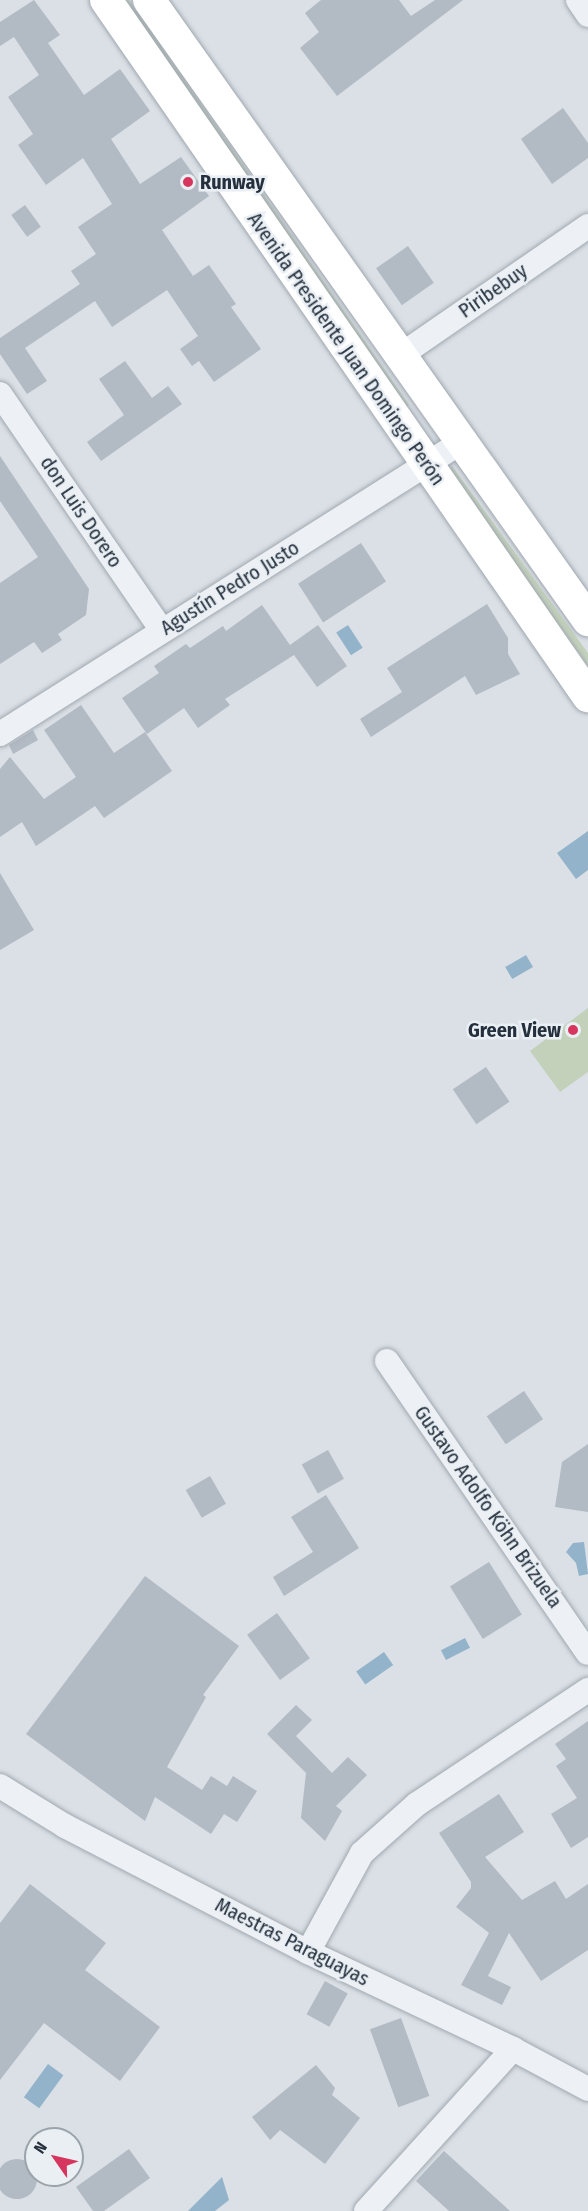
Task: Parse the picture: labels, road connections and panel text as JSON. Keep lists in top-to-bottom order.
{
  "streets": {
    "main road": ["Avenida Presidente Juan Domingo Perón"],
    "street": [
      "Piribebuy",
      "don Luis Dorero",
      "Agustín Pedro Justo",
      "Gustavo Adolfo Köhn Brizuela",
      "Maestras Paraguayas"
    ]
  },
  "crossings": [
    ["Piribebuy", "Avenida Presidente Juan Domingo Perón"],
    ["Avenida Presidente Juan Domingo Perón", "Agustín Pedro Justo"],
    ["don Luis Dorero", "Agustín Pedro Justo"]
  ],
  "places": ["Runway", "Green View"],
  "north": "top left"
}
